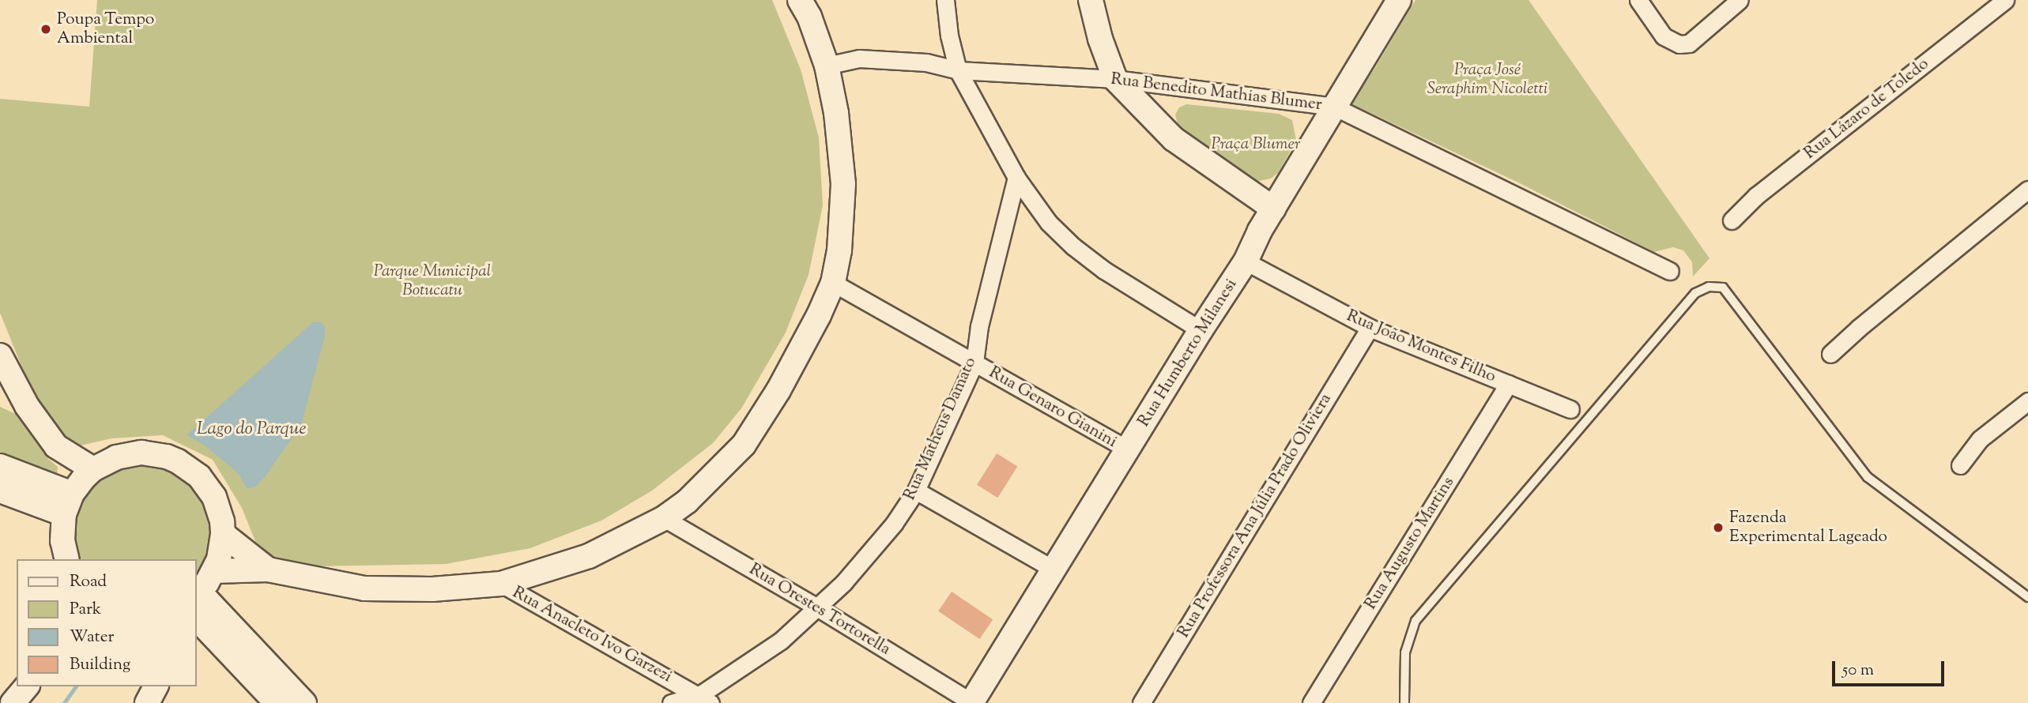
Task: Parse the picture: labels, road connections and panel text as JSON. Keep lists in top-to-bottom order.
{
  "streets": {
    "main road": ["Rua Humberto Milanesi"],
    "street": [
      "Rua Benedito Mathias Blumer",
      "Rua Lázaro de Toledo",
      "Rua João Montes Filho",
      "Rua Genaro Gianini",
      "Rua Matheus Damato",
      "Rua Professora Ana Júlia Prado Oliviera",
      "Rua Augusto Martins",
      "Rua Orestes Tortorella",
      "Rua Anacleto Ivo Garzezi"
    ]
  },
  "crossings": [
    ["Rua Benedito Mathias Blumer", "Rua Humberto Milanesi"],
    ["Rua João Montes Filho", "Rua Humberto Milanesi"],
    ["Rua João Montes Filho", "Rua Professora Ana Júlia Prado Oliviera"],
    ["Rua João Montes Filho", "Rua Augusto Martins"],
    ["Rua Humberto Milanesi", "Rua Genaro Gianini"],
    ["Rua Humberto Milanesi", "Rua Orestes Tortorella"],
    ["Rua Genaro Gianini", "Rua Matheus Damato"],
    ["Rua Matheus Damato", "Rua Orestes Tortorella"],
    ["Rua Matheus Damato", "Rua Anacleto Ivo Garzezi"]
  ],
  "water": ["Lago do Parque"],
  "parks": ["Praça José Seraphim Nicoletti", "Praça Blumer", "Parque Municipal Botucatu"],
  "places": ["Poupa Tempo Ambiental", "Fazenda Experimental Lageado"],
  "legend": [
    "Road",
    "Park",
    "Water",
    "Building"
  ],
  "scale_bar": "50 m"
}
